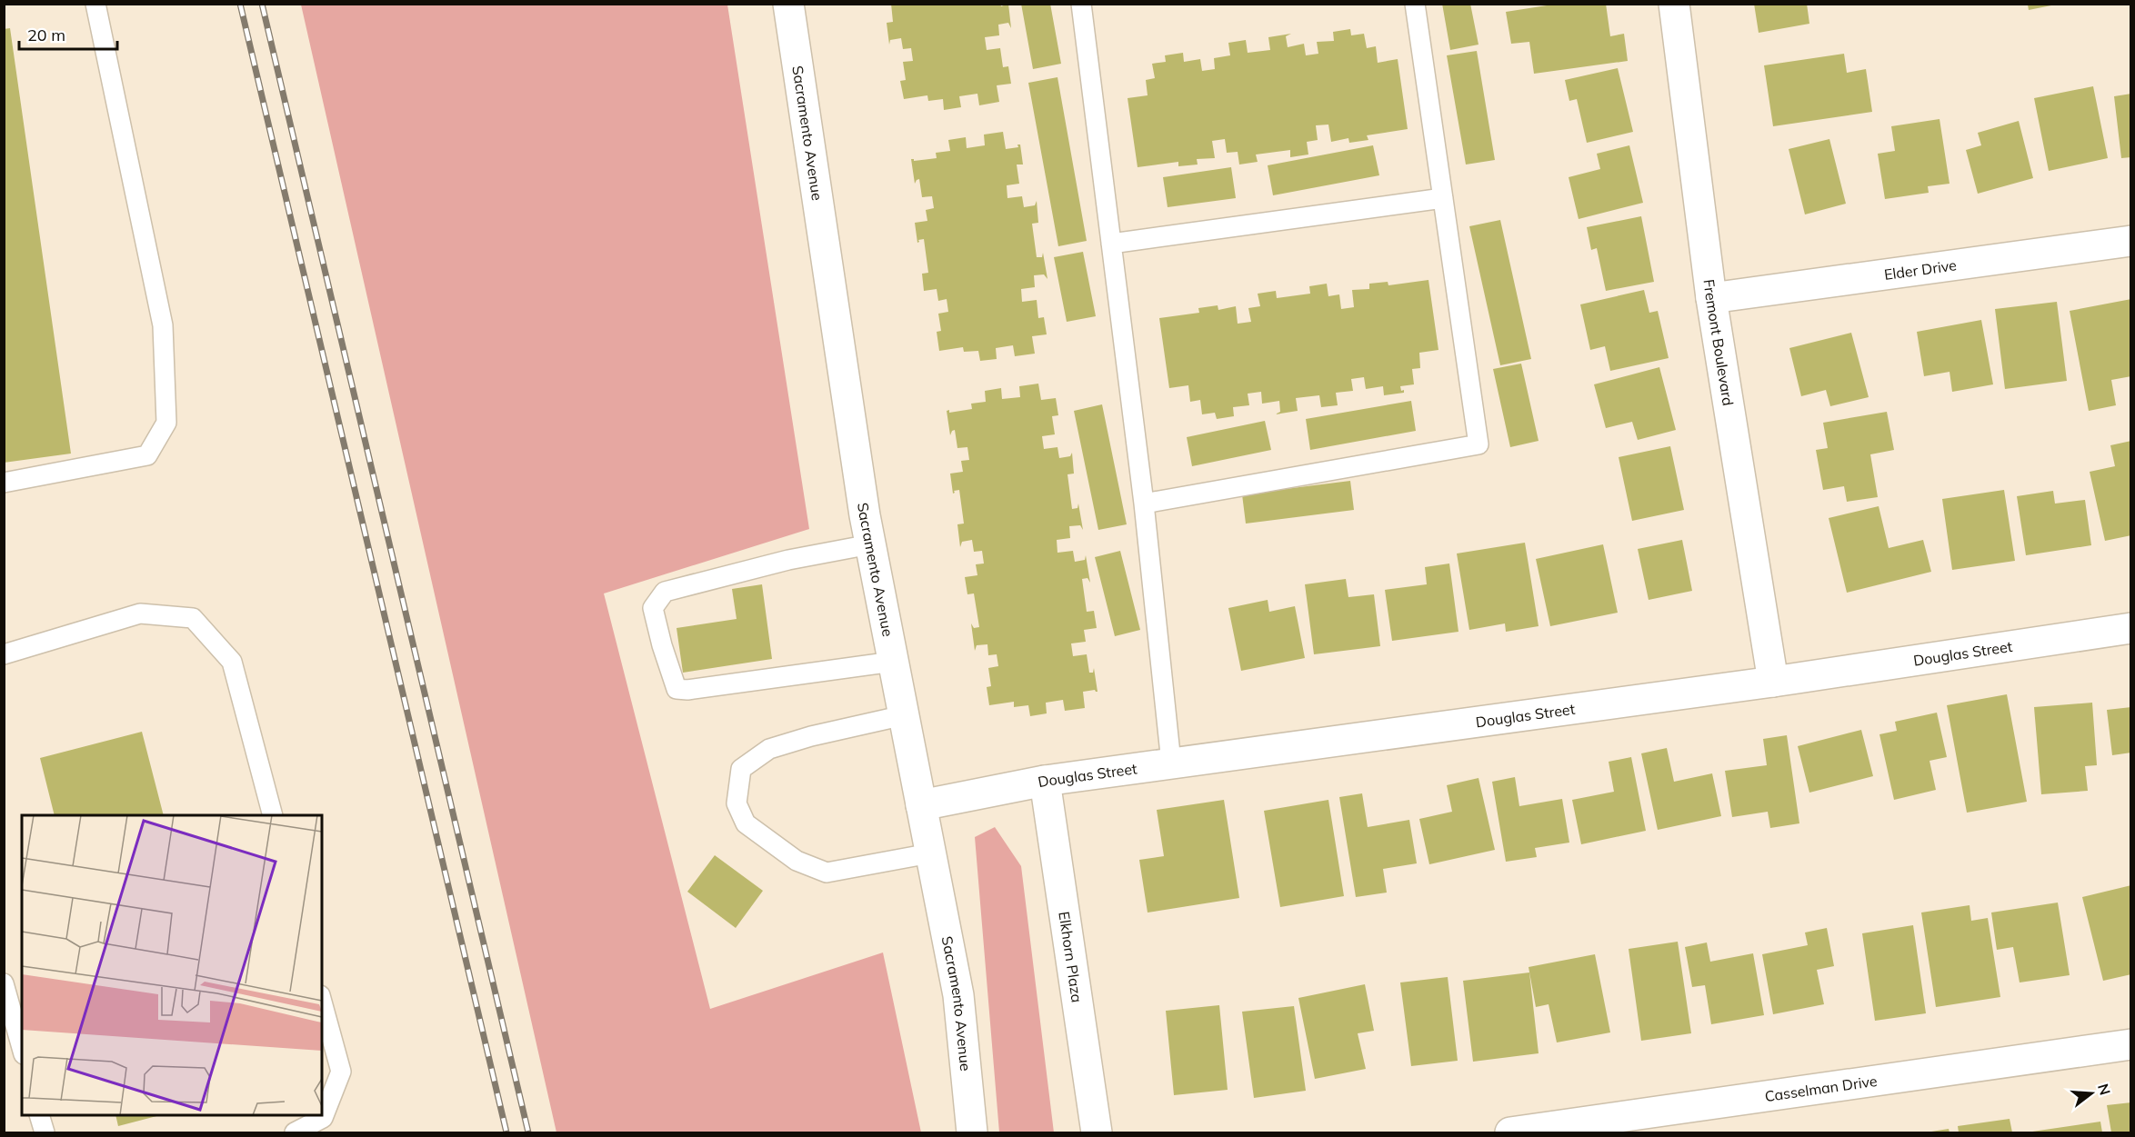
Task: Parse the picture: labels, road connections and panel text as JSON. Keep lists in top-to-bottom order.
{
  "streets": {
    "street": [
      "Sacramento Avenue",
      "Elder Drive",
      "Fremont Boulevard",
      "Douglas Street",
      "Elkhorn Plaza",
      "Casselman Drive"
    ]
  },
  "crossings": [
    ["Sacramento Avenue", "Douglas Street"],
    ["Elder Drive", "Fremont Boulevard"],
    ["Fremont Boulevard", "Douglas Street"],
    ["Douglas Street", "Elkhorn Plaza"]
  ],
  "scale_bar": "20 m",
  "north": "right"
}
